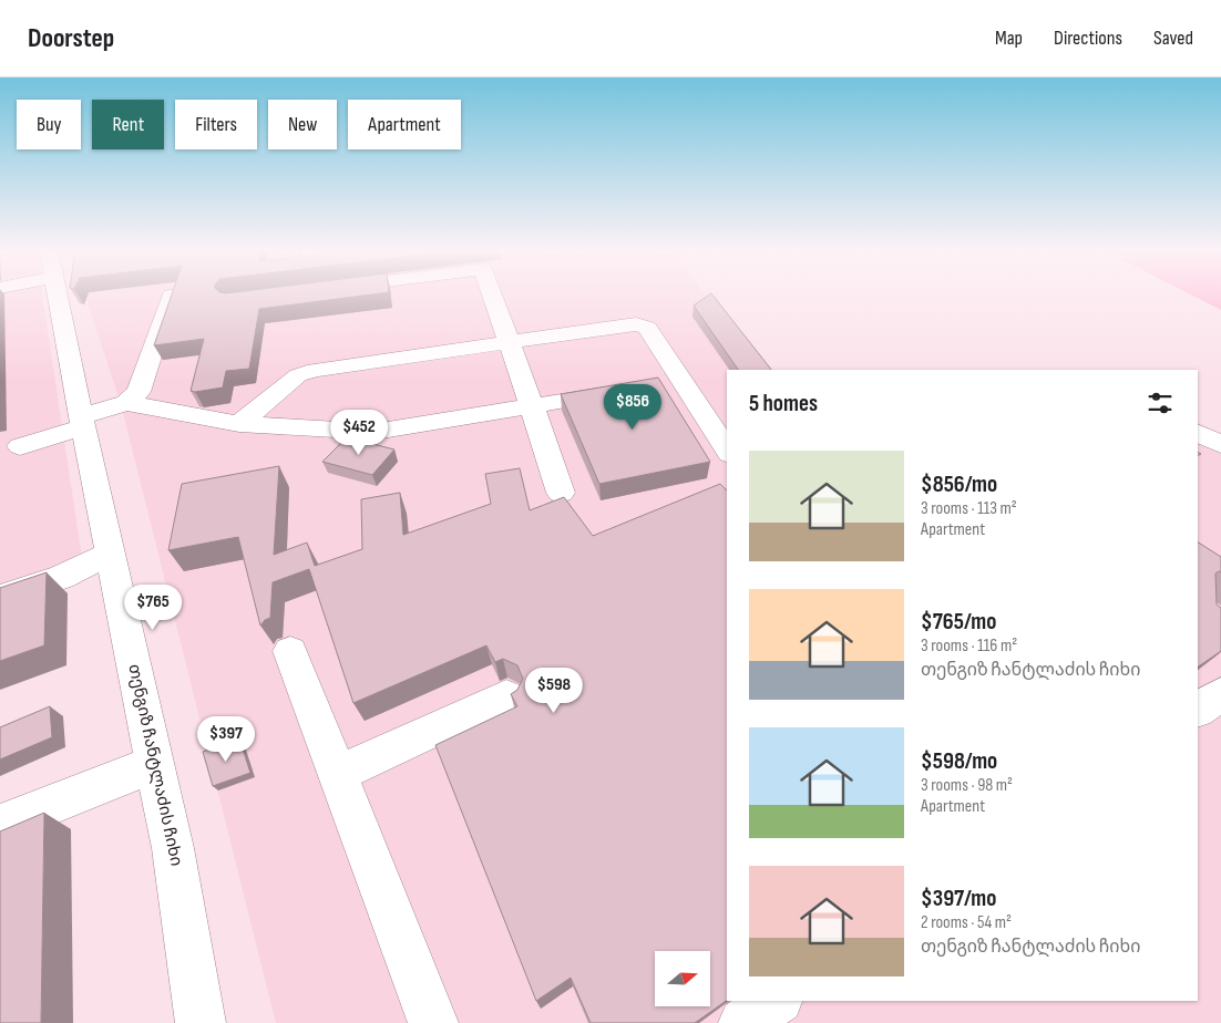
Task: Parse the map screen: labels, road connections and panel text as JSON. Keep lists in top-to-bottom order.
{
  "streets": {
    "street": ["თენგიზ ჩანტლაძის ჩიხი"]
  },
  "north": "right",
  "page": {
    "header": "Doorstep",
    "nav": ["Map", "Directions", "Saved"],
    "chip": [
      "Buy",
      "Rent",
      "Filters",
      "New",
      "Apartment"
    ],
    "heading": "5 homes",
    "price": [
      "$856",
      "$452",
      "$765",
      "$598",
      "$397"
    ],
    "list": [
      {
        "name": "$856/mo",
        "note": "3 rooms · 113 m² · Apartment"
      },
      {
        "name": "$765/mo",
        "note": "3 rooms · 116 m² · თენგიზ ჩანტლაძის ჩიხი"
      },
      {
        "name": "$598/mo",
        "note": "3 rooms · 98 m² · Apartment"
      },
      {
        "name": "$397/mo",
        "note": "2 rooms · 54 m² · თენგიზ ჩანტლაძის ჩიხი"
      }
    ]
  }
}
